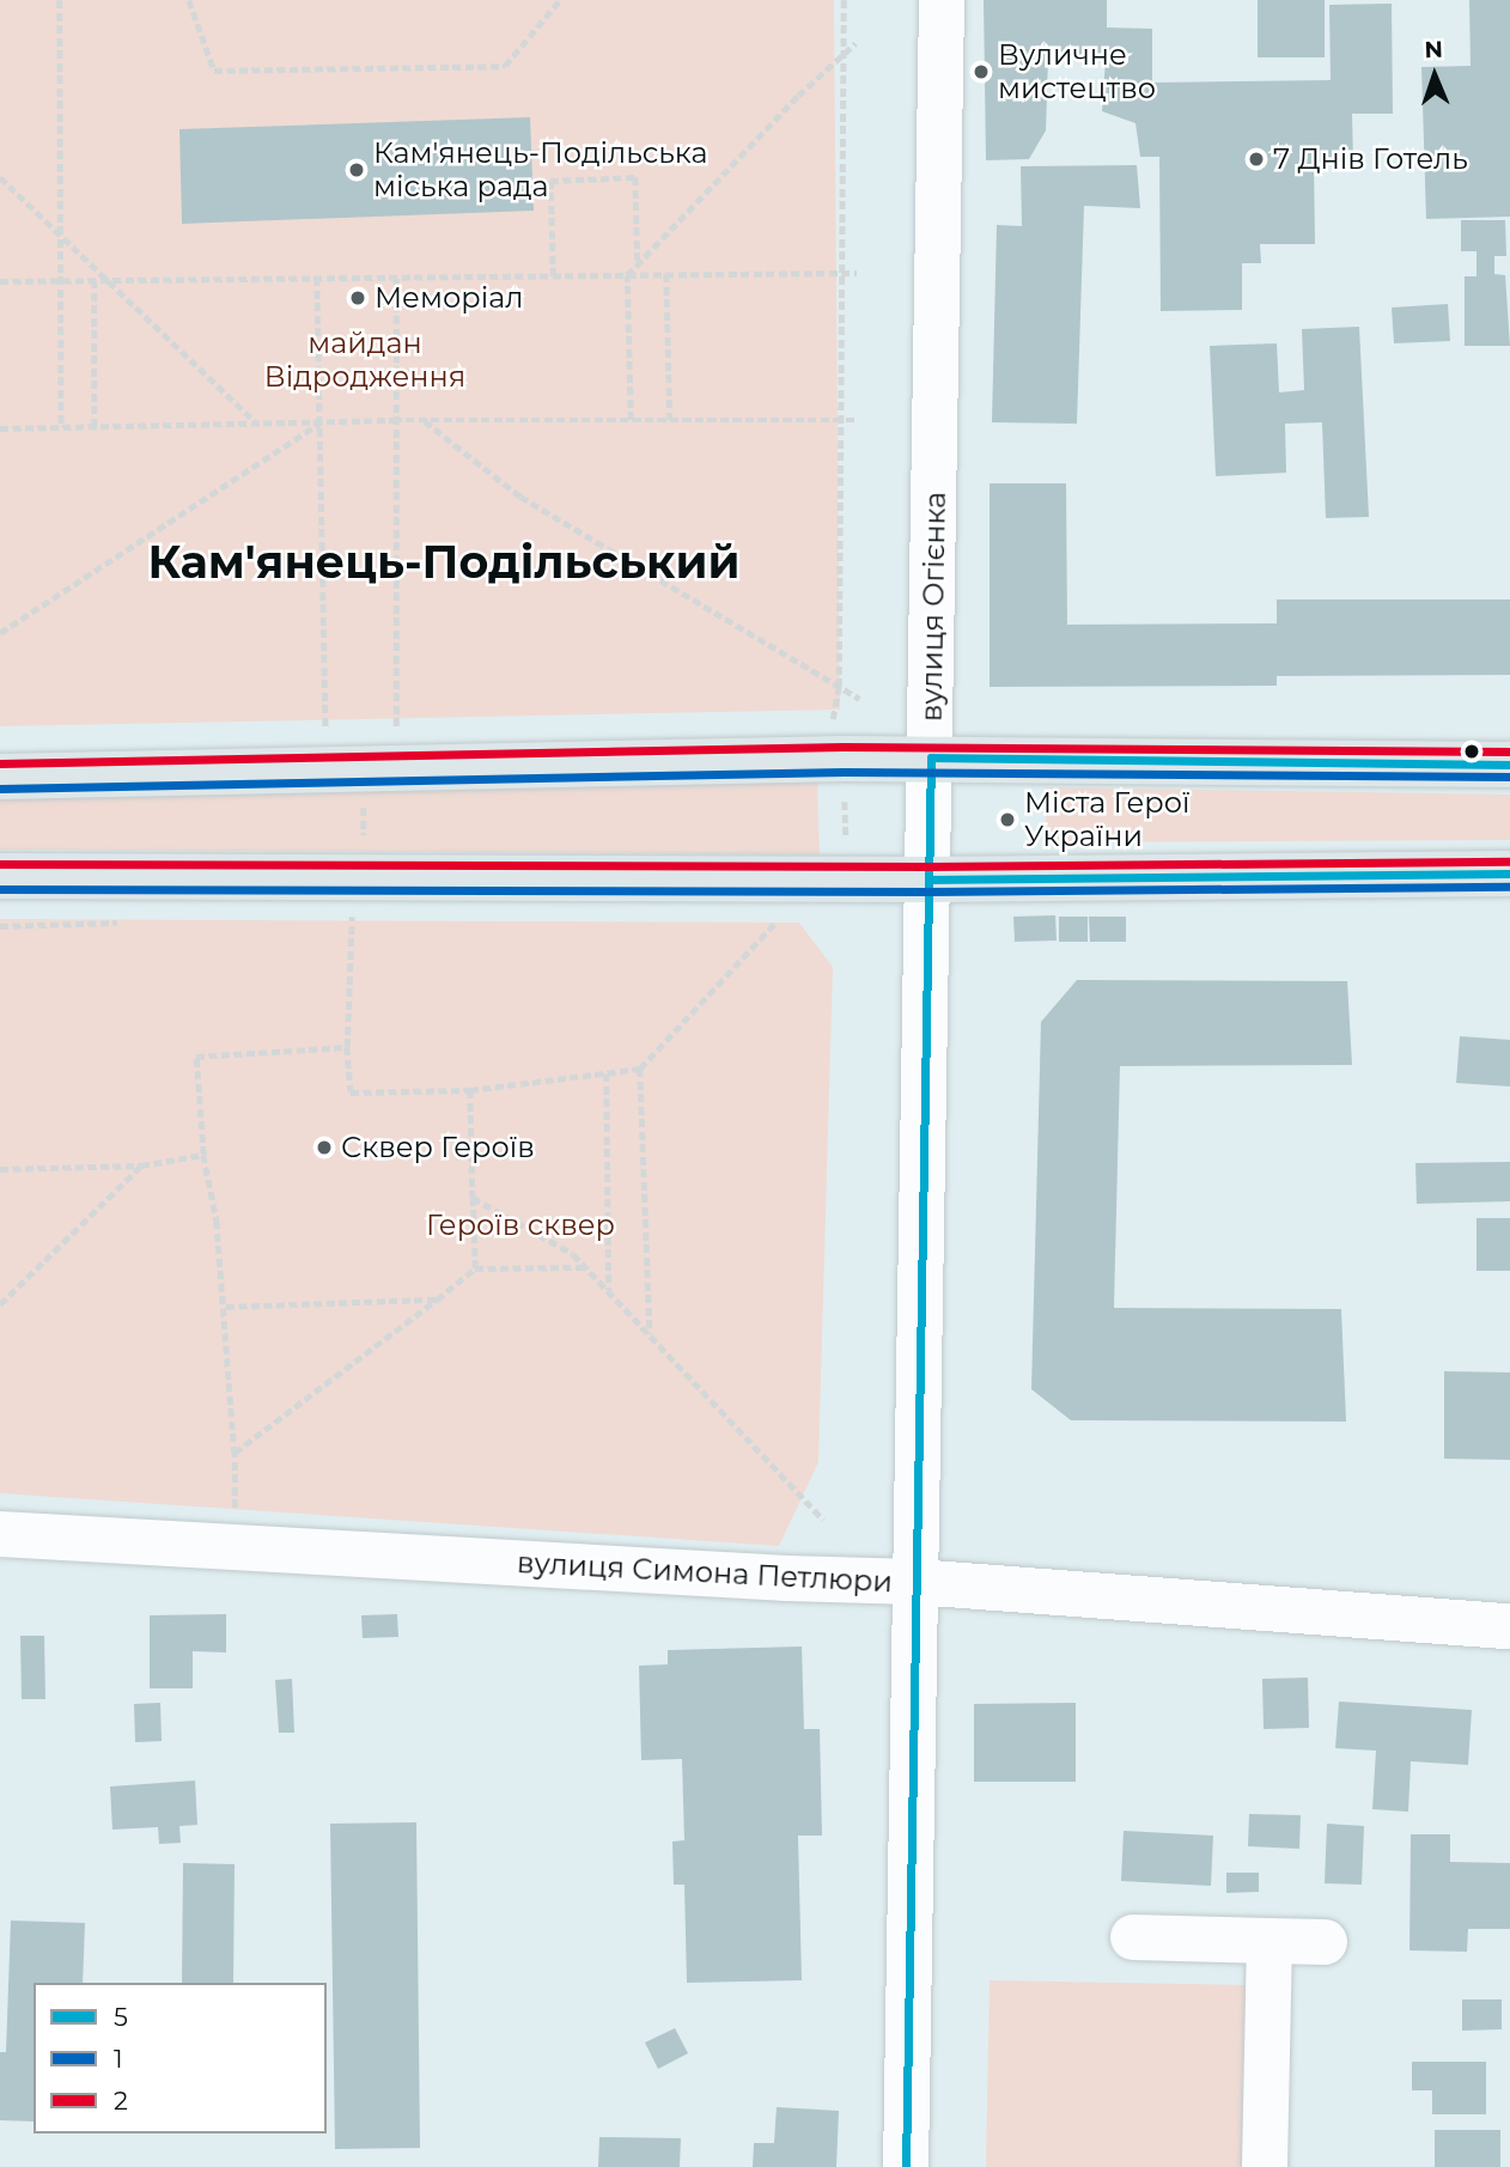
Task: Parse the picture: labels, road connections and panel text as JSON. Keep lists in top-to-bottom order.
{
  "streets": {
    "street": ["вулиця Огієнка", "вулиця Симона Петлюри"]
  },
  "crossings": [
    ["вулиця Огієнка", "вулиця Симона Петлюри"]
  ],
  "districts": ["Кам'янець-Подільський"],
  "parks": ["майдан Відродження", "Героїв сквер"],
  "places": [
    "Вуличне мистецтво",
    "7 Днів Готель",
    "Кам'янець-Подільська міська рада",
    "Меморіал",
    "Міста Герої України",
    "Сквер Героїв"
  ],
  "lines": ["transit line 2", "transit line 5", "transit line 1"],
  "legend": ["5", "1", "2"],
  "north": "top"
}
